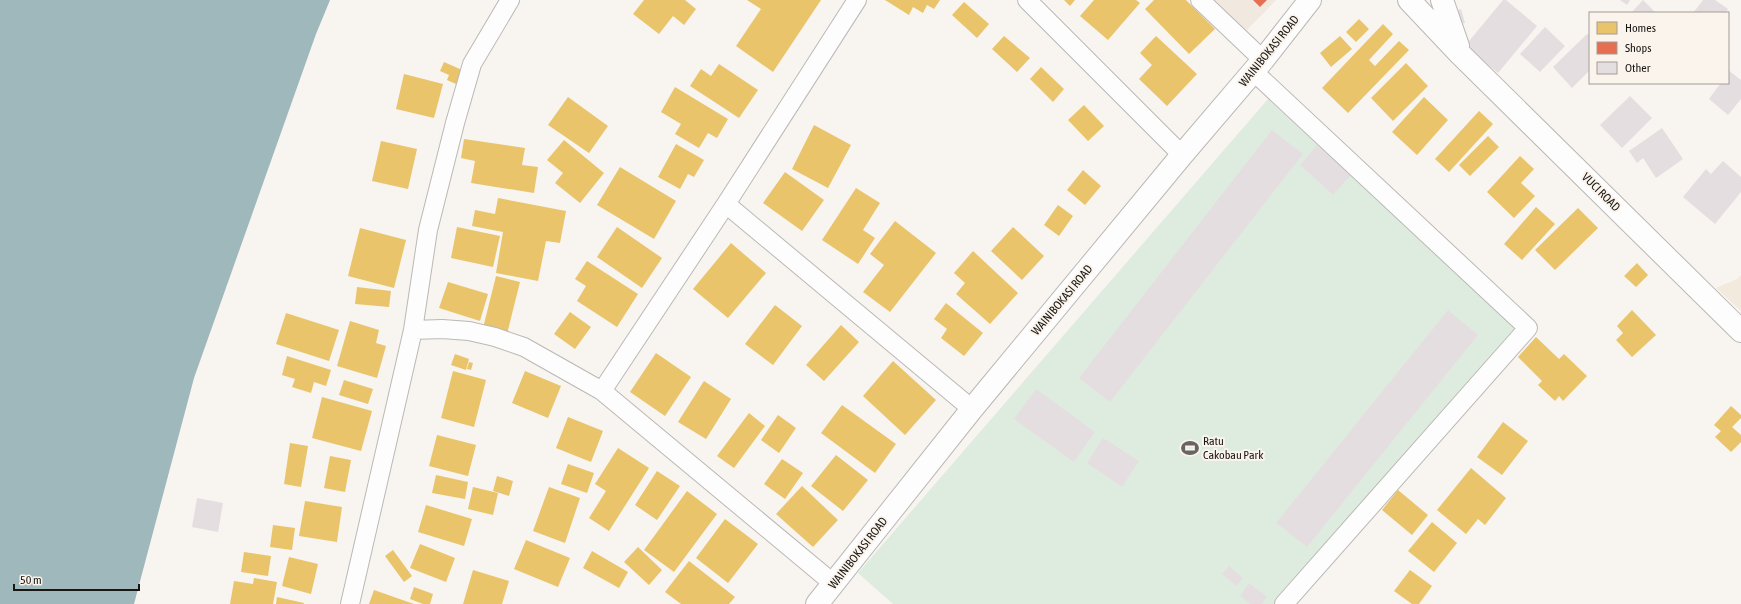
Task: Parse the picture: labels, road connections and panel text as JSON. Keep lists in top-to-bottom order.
{
  "streets": {
    "main road": ["WAINIBOKASI ROAD", "VUCI ROAD"]
  },
  "places": {
    "sports": ["Ratu Cakobau Park"]
  },
  "legend": ["Homes", "Shops", "Other"],
  "scale_bar": "50 m"
}
